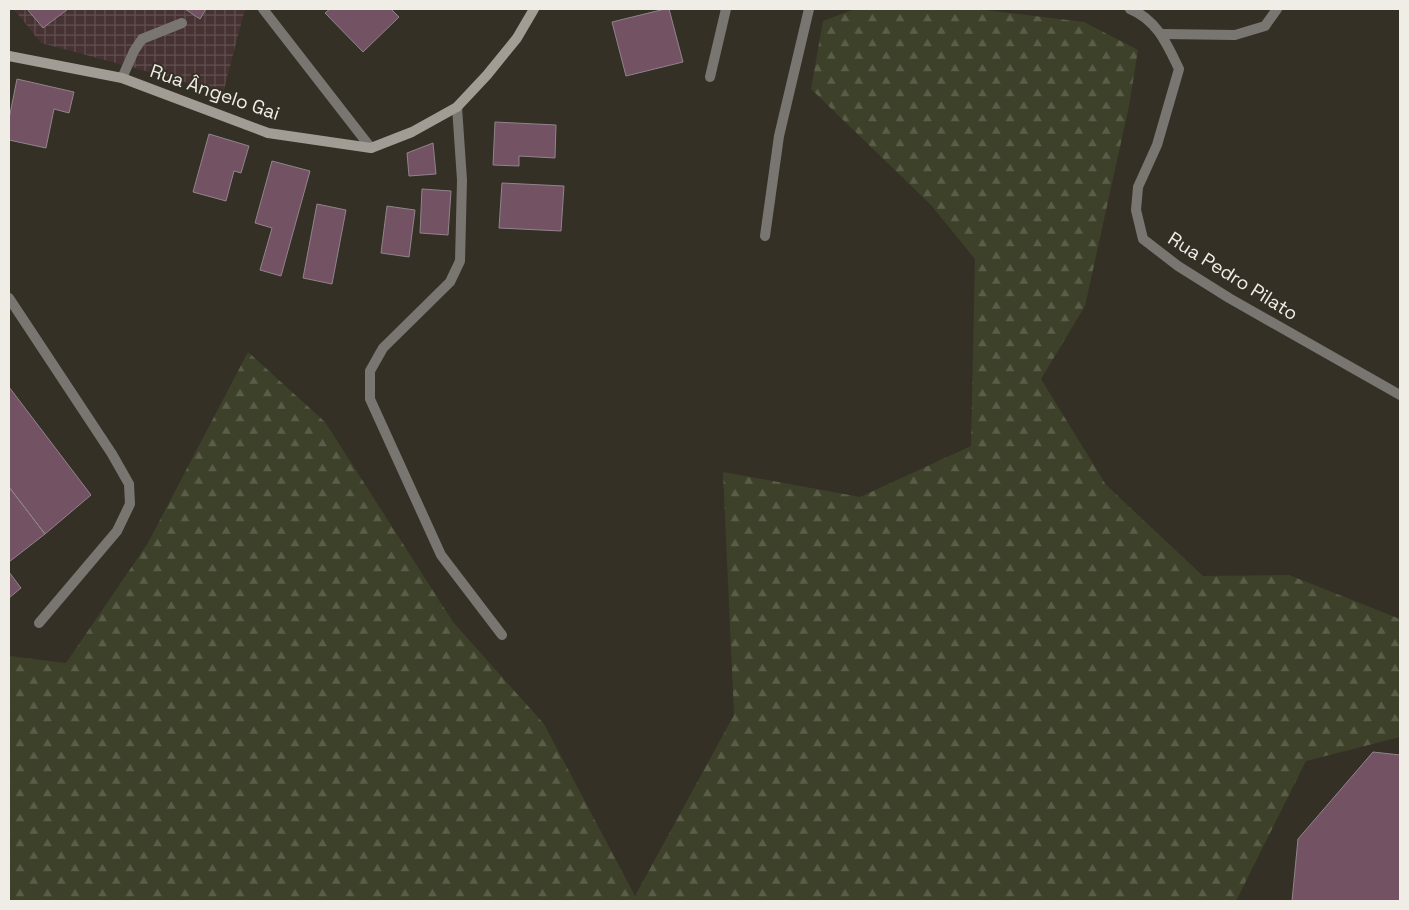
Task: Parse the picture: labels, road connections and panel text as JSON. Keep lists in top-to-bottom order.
{
  "streets": {
    "street": ["Rua Ângelo Gai", "Rua Pedro Pilato"]
  }
}
